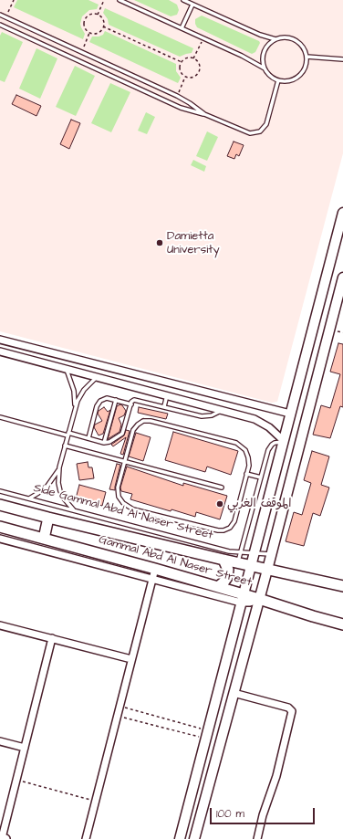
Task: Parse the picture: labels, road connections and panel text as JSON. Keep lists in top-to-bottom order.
{
  "streets": {
    "main road": ["Gammal Abd Al Naser Street"],
    "lane": ["Side Gammal Abd Al Naser Street"]
  },
  "places": ["Damietta University", "الموقف الغربي"],
  "scale_bar": "100 m"
}
